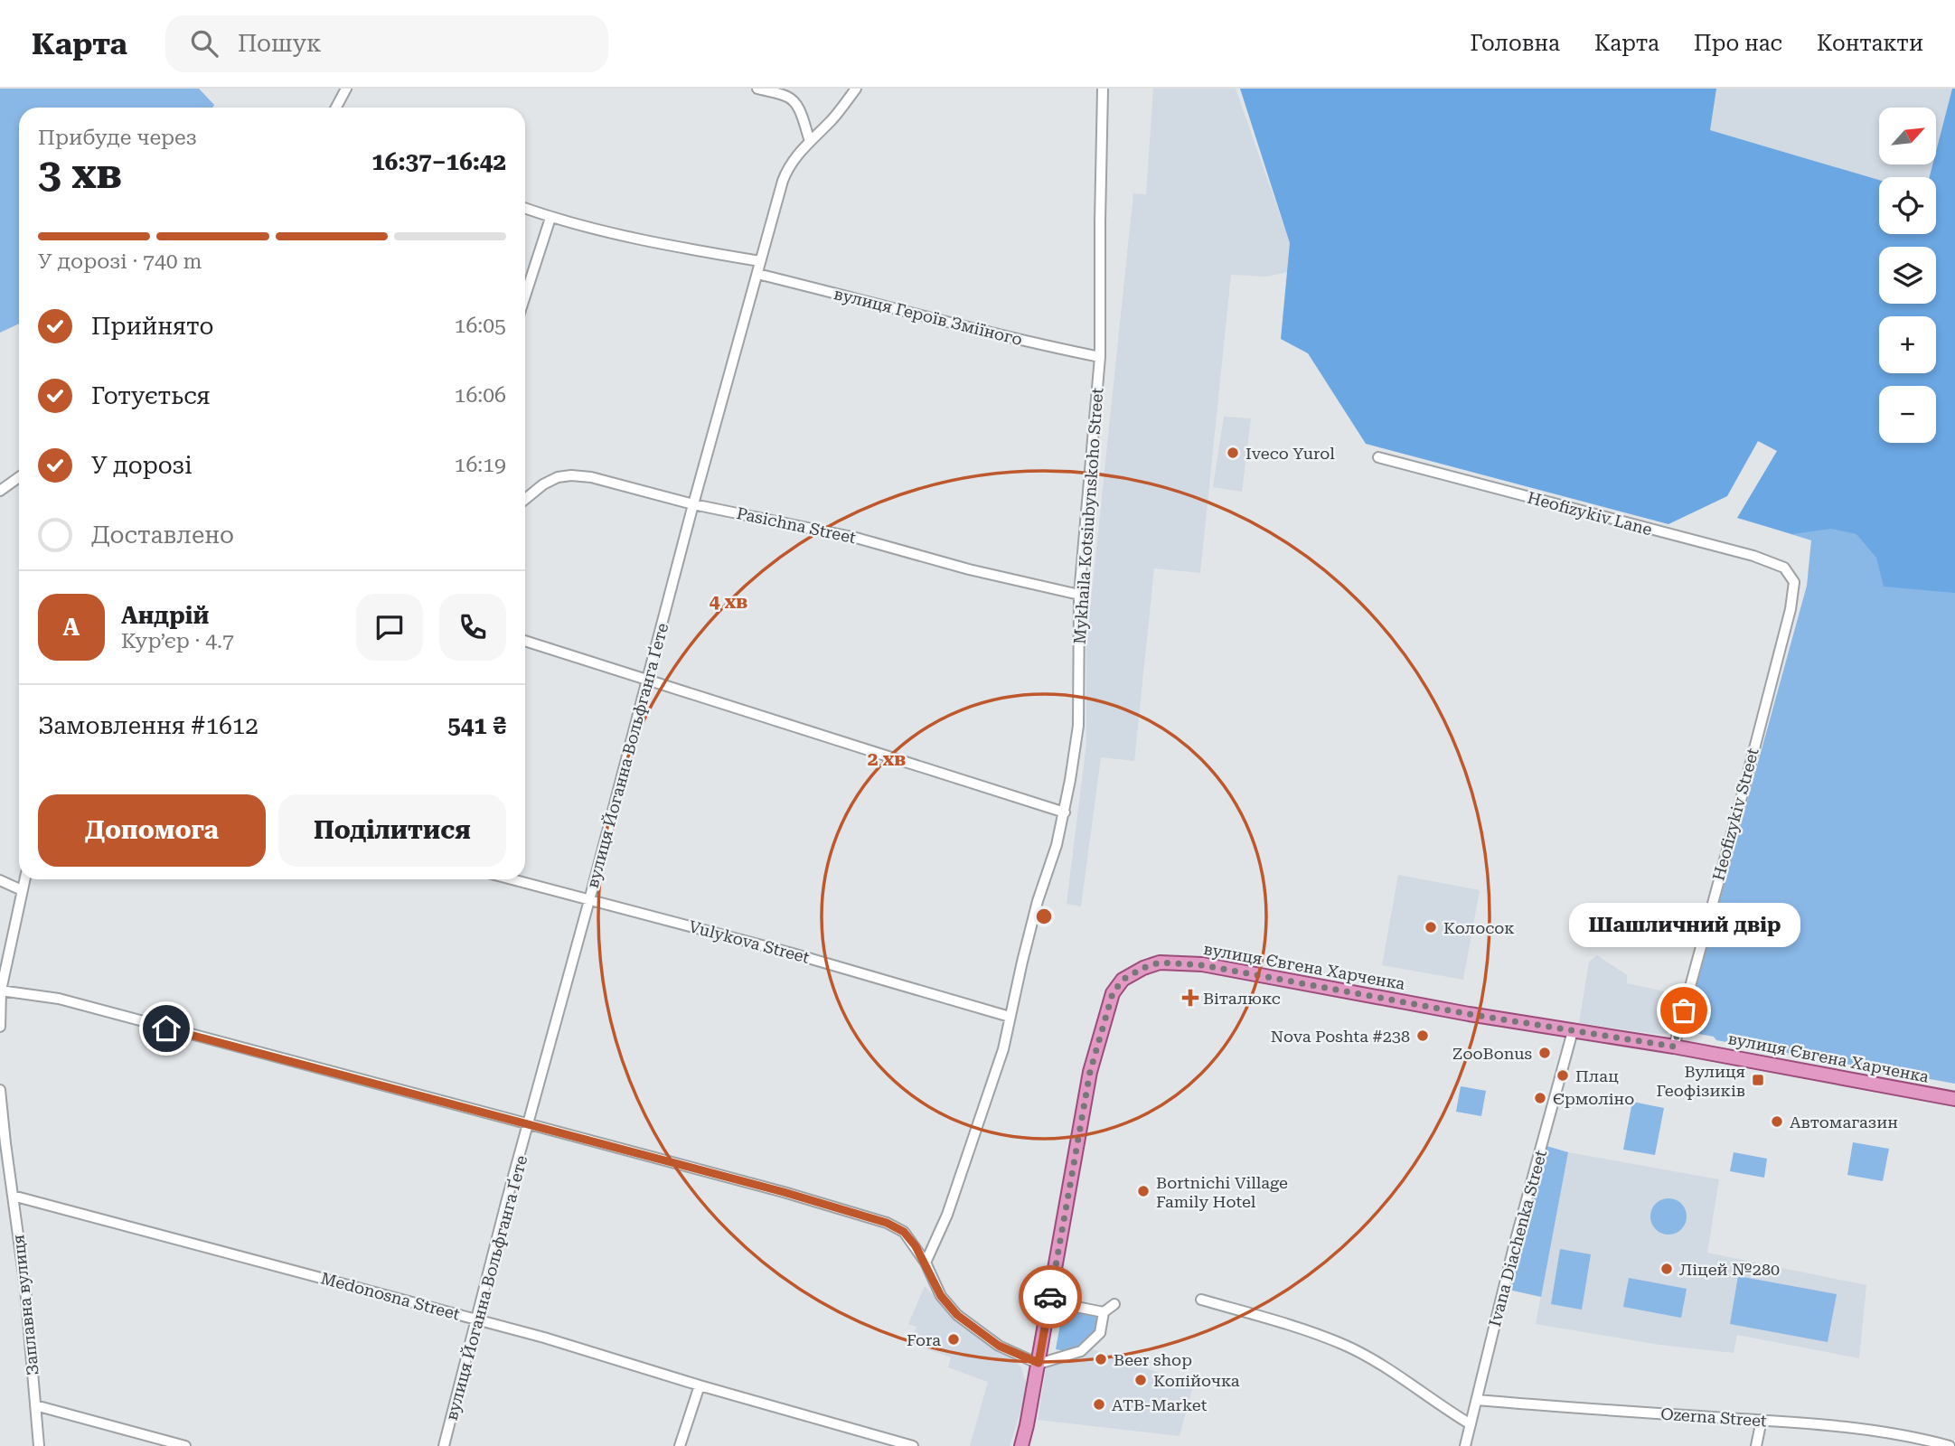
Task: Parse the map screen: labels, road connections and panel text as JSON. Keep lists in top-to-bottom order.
{
  "streets": {
    "main road": ["вулиця Євгена Харченка"],
    "street": [
      "вулиця Героїв Зміїного",
      "Heofizykiv Lane",
      "Mykhaila Kotsiubynskoho Street",
      "Pasichna Street",
      "вулиця Йоганна Вольфганга Ґете",
      "Heofizykiv Street",
      "Vulykova Street",
      "Ivana Diachenka Street",
      "Medonosna Street",
      "Заплавна вулиця",
      "Ozerna Street"
    ]
  },
  "crossings": [
    ["вулиця Героїв Зміїного", "Mykhaila Kotsiubynskoho Street"],
    ["вулиця Героїв Зміїного", "вулиця Йоганна Вольфганга Ґете"],
    ["Heofizykiv Lane", "Heofizykiv Street"],
    ["Mykhaila Kotsiubynskoho Street", "Pasichna Street"],
    ["Mykhaila Kotsiubynskoho Street", "Vulykova Street"],
    ["Pasichna Street", "вулиця Йоганна Вольфганга Ґете"],
    ["вулиця Йоганна Вольфганга Ґете", "Vulykova Street"],
    ["вулиця Йоганна Вольфганга Ґете", "Medonosna Street"],
    ["Heofizykiv Street", "вулиця Євгена Харченка"],
    ["вулиця Євгена Харченка", "Ivana Diachenka Street"],
    ["Ivana Diachenka Street", "Ozerna Street"],
    ["Medonosna Street", "Заплавна вулиця"]
  ],
  "places": {
    "other": [
      "Iveco Yurol",
      "Колосок",
      "Шашличний двір",
      "Nova Poshta #238",
      "ZooBonus",
      "Плац",
      "Єрмоліно",
      "Автомагазин",
      "Bortnichi Village Family Hotel",
      "Ліцей №280",
      "Fora",
      "Beer shop",
      "Копійочка",
      "ATB-Market"
    ],
    "health": ["Віталюкс"],
    "transit": ["Вулиця Геофізиків"]
  },
  "north": "top right",
  "page": {
    "header": "Карта",
    "search": "Пошук",
    "nav": [
      "Головна",
      "Карта",
      "Про нас",
      "Контакти"
    ],
    "map_buttons": ["+", "−"],
    "heading": ["3 хв", "Прибуде через", "16:37–16:42"],
    "panel": [
      "Андрій",
      "Кур’єр · 4.7",
      "Замовлення #1612",
      "541 ₴"
    ],
    "bar": "У дорозі · 740 m",
    "list": [
      ["Прийнято", "16:05"],
      ["Готується", "16:06"],
      ["У дорозі", "16:19"],
      "Доставлено"
    ],
    "round": "А",
    "buttons": ["Допомога", "Поділитися"],
    "bubble": "Шашличний двір"
  },
  "rings": ["4 хв", "2 хв"]
}
